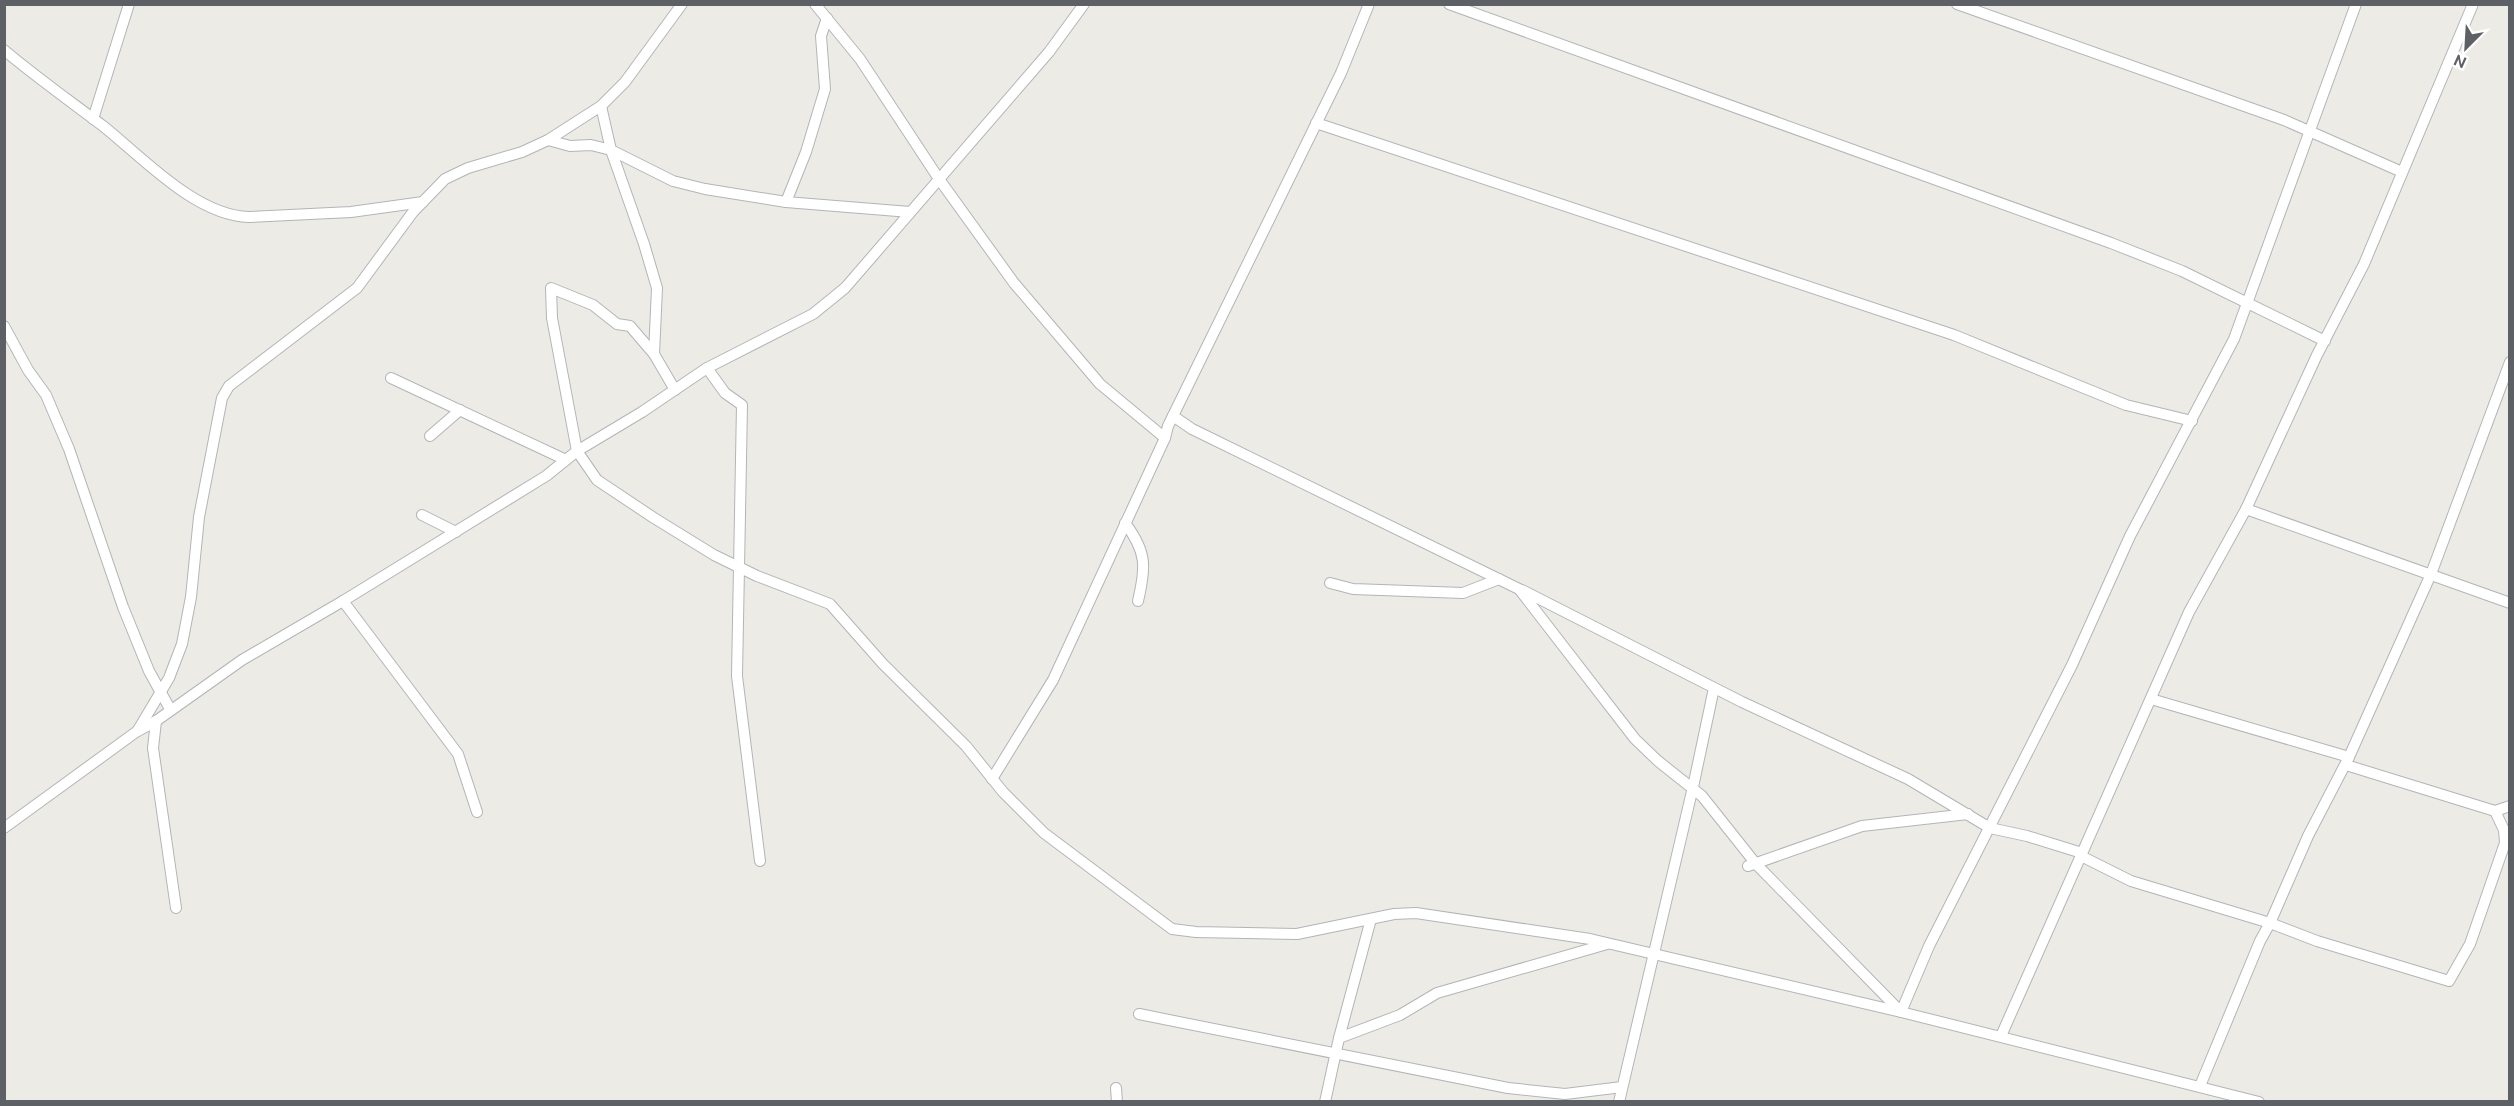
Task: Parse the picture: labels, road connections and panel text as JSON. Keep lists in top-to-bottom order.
{
  "north": "bottom left"
}
